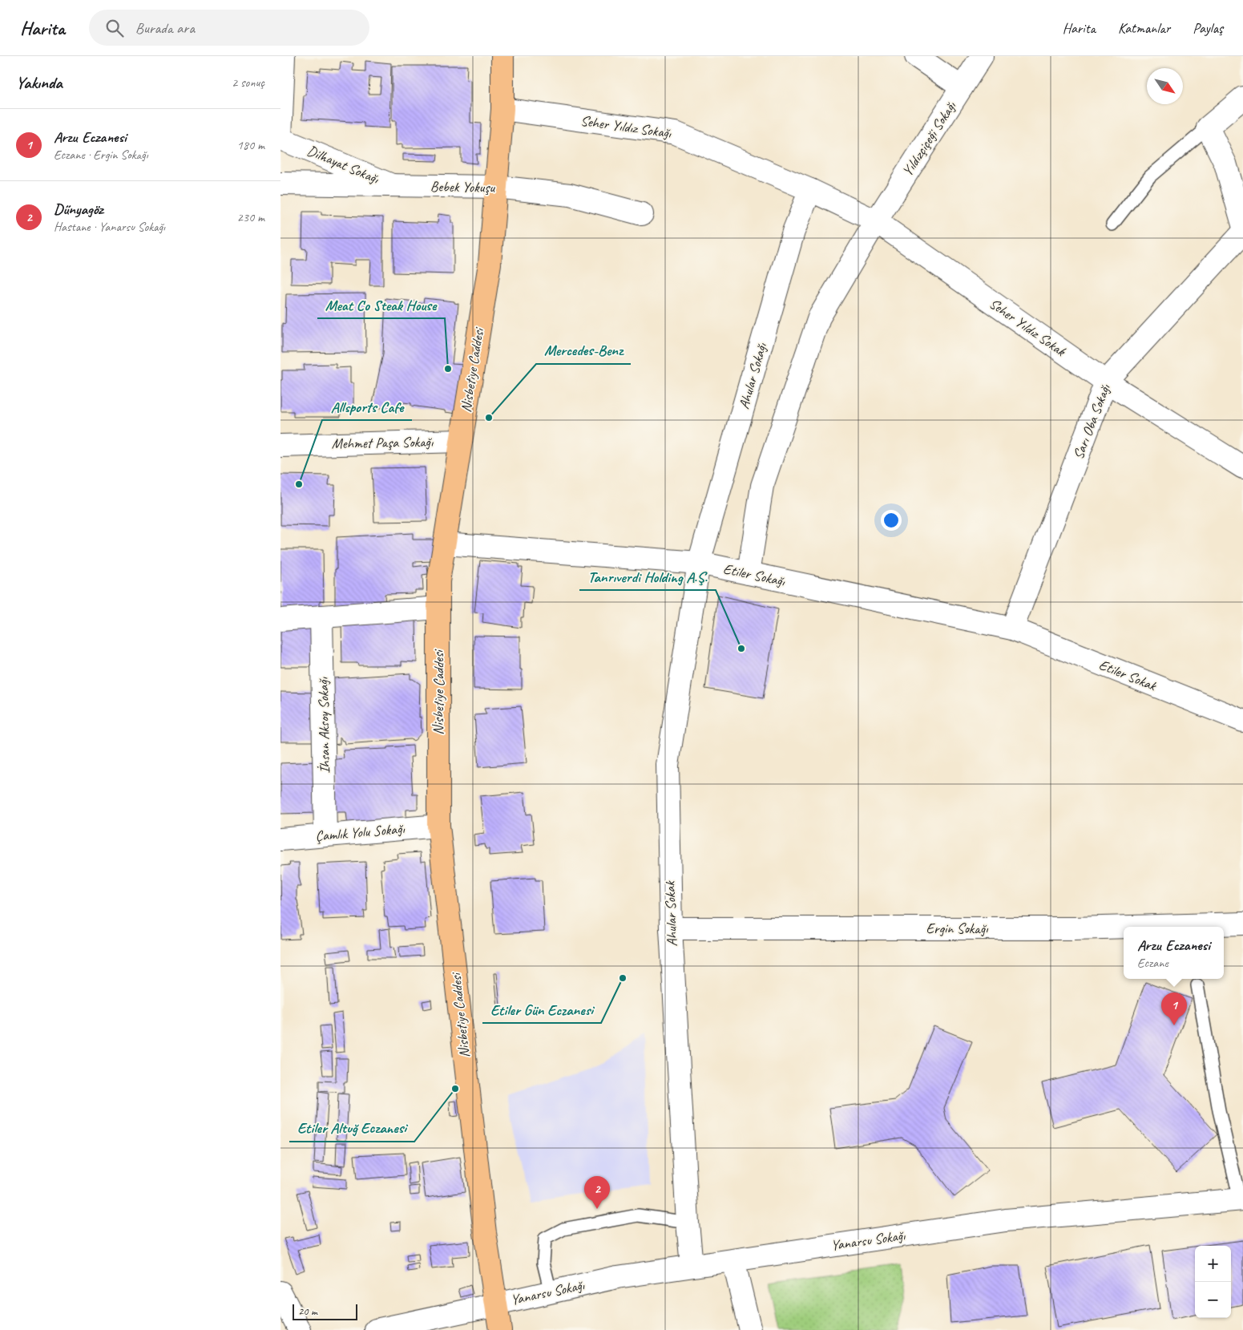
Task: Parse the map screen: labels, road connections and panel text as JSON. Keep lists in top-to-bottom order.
{
  "streets": {
    "main road": ["Nisbetiye Caddesi"],
    "street": [
      "Seher Yıldız Sokağı",
      "Yıldızçiçeği Sokağı",
      "Dilhayat Sokağı",
      "Bebek Yokuşu",
      "Seher Yıldız Sokak",
      "Ahular Sokağı",
      "Sarı Oba Sokağı",
      "Mehmet Paşa Sokağı",
      "Etiler Sokağı",
      "Etiler Sokak",
      "İhsan Aksoy Sokağı",
      "Çamlık Yolu Sokağı",
      "Ahular Sokak",
      "Ergin Sokağı",
      "Yanarsu Sokağı"
    ]
  },
  "crossings": [
    ["Seher Yıldız Sokağı", "Seher Yıldız Sokak"],
    ["Seher Yıldız Sokağı", "Nisbetiye Caddesi"],
    ["Seher Yıldız Sokağı", "Ahular Sokağı"],
    ["Yıldızçiçeği Sokağı", "Seher Yıldız Sokak"],
    ["Dilhayat Sokağı", "Bebek Yokuşu"],
    ["Bebek Yokuşu", "Nisbetiye Caddesi"],
    ["Seher Yıldız Sokak", "Ahular Sokağı"],
    ["Seher Yıldız Sokak", "Sarı Oba Sokağı"],
    ["Nisbetiye Caddesi", "Mehmet Paşa Sokağı"],
    ["Nisbetiye Caddesi", "Etiler Sokağı"],
    ["Nisbetiye Caddesi", "Çamlık Yolu Sokağı"],
    ["Nisbetiye Caddesi", "Yanarsu Sokağı"],
    ["Ahular Sokağı", "Etiler Sokağı"],
    ["Ahular Sokağı", "Ahular Sokak"],
    ["Sarı Oba Sokağı", "Etiler Sokağı"],
    ["Sarı Oba Sokağı", "Etiler Sokak"],
    ["Etiler Sokağı", "Etiler Sokak"],
    ["Etiler Sokağı", "Ahular Sokak"],
    ["İhsan Aksoy Sokağı", "Çamlık Yolu Sokağı"],
    ["Ahular Sokak", "Ergin Sokağı"],
    ["Ahular Sokak", "Yanarsu Sokağı"]
  ],
  "places": [
    "Meat Co Steak House",
    "Mercedes-Benz",
    "Allsports Cafe",
    "Tanrıverdi Holding A.Ş.",
    "Etiler Gün Eczanesi",
    "Etiler Altuğ Eczanesi"
  ],
  "scale_bar": "20 m",
  "north": "bottom right",
  "page": {
    "header": "Harita",
    "search": "Burada ara",
    "nav": ["Harita", "Katmanlar", "Paylaş"],
    "heading": ["Yakında", "2 sonuç"],
    "list": [
      {
        "mark": "1",
        "name": "Arzu Eczanesi",
        "note": "Eczane · Ergin Sokağı",
        "value": "180 m"
      },
      {
        "mark": "2",
        "name": "Dűnyagöz",
        "note": "Hastane · Yanarsu Sokağı",
        "value": "230 m"
      }
    ],
    "popup": ["Arzu Eczanesi", "Eczane"],
    "pins": ["1", "2"],
    "map_buttons": ["+", "−"],
    "scale": "20 m"
  }
}
